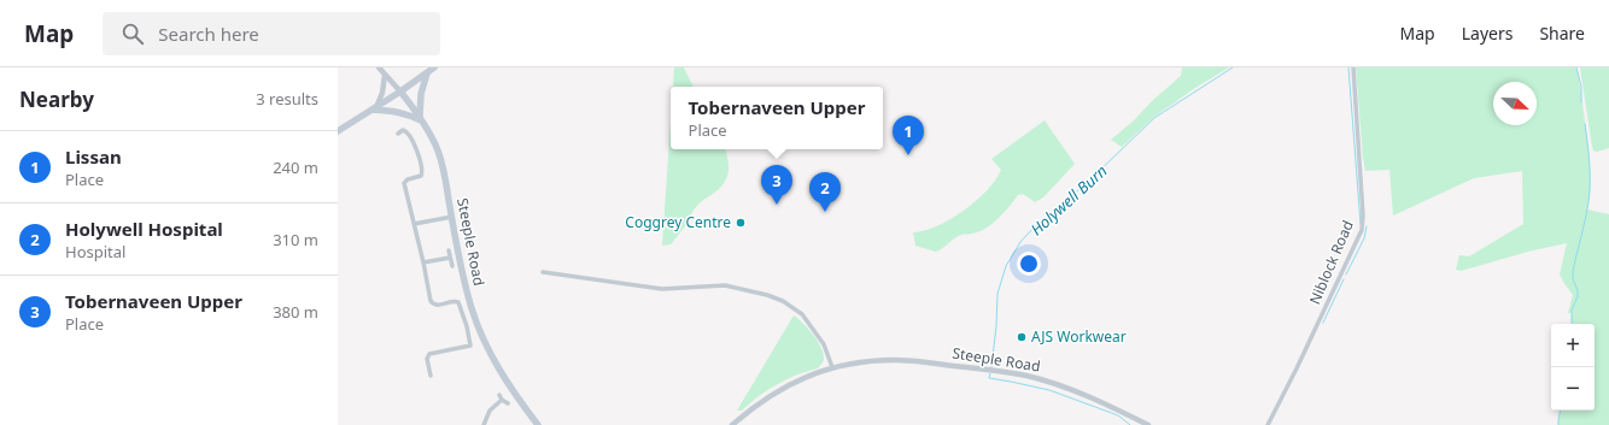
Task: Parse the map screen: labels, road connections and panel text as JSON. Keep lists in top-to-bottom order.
{
  "streets": {
    "main road": ["Steeple Road"],
    "street": ["Niblock Road"]
  },
  "water": ["Holywell Burn"],
  "places": ["Coggrey Centre", "AJS Workwear"],
  "north": "bottom right",
  "page": {
    "header": "Map",
    "search": "Search here",
    "nav": ["Map", "Layers", "Share"],
    "heading": ["Nearby", "3 results"],
    "popup": ["Tobernaveen Upper", "Place"],
    "pins": ["1", "3", "2"],
    "list": [
      {
        "mark": "1",
        "name": "Lissan",
        "note": "Place",
        "value": "240 m"
      },
      {
        "mark": "2",
        "name": "Holywell Hospital",
        "note": "Hospital",
        "value": "310 m"
      },
      {
        "mark": "3",
        "name": "Tobernaveen Upper",
        "note": "Place",
        "value": "380 m"
      }
    ],
    "map_buttons": ["+", "−"]
  }
}
